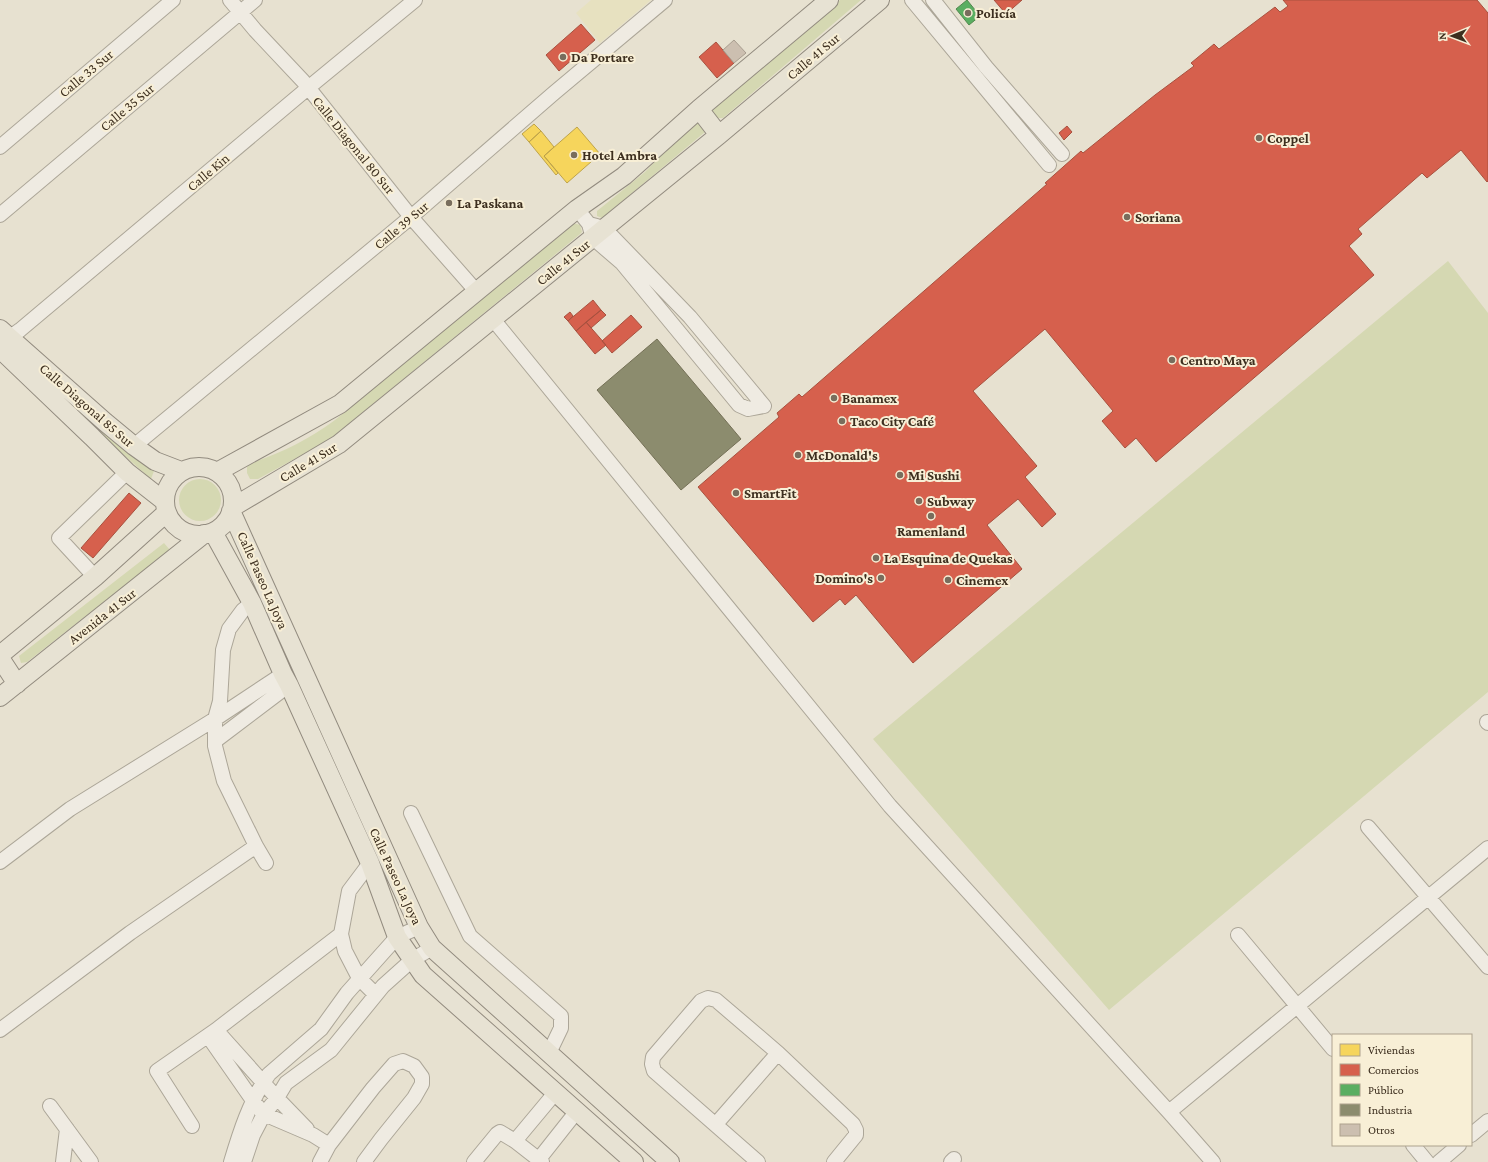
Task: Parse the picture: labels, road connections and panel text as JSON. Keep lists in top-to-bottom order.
{
  "streets": {
    "main road": [
      "Calle 41 Sur",
      "Calle Diagonal 85 Sur",
      "Calle Paseo La Joya",
      "Avenida 41 Sur"
    ],
    "street": [
      "Calle 33 Sur",
      "Calle 35 Sur",
      "Calle Diagonal 80 Sur",
      "Calle Kin",
      "Calle 39 Sur"
    ]
  },
  "crossings": [
    ["Calle 41 Sur", "Calle Diagonal 85 Sur"],
    ["Calle 41 Sur", "Calle Paseo La Joya"],
    ["Calle 41 Sur", "Avenida 41 Sur"],
    ["Calle 35 Sur", "Calle Diagonal 80 Sur"],
    ["Calle Diagonal 80 Sur", "Calle Kin"],
    ["Calle Diagonal 80 Sur", "Calle 39 Sur"],
    ["Calle Kin", "Calle Diagonal 85 Sur"],
    ["Calle 39 Sur", "Calle Diagonal 85 Sur"],
    ["Calle Diagonal 85 Sur", "Calle Paseo La Joya"],
    ["Calle Diagonal 85 Sur", "Avenida 41 Sur"],
    ["Calle Paseo La Joya", "Avenida 41 Sur"]
  ],
  "places": [
    "Policía",
    "Da Portare",
    "Coppel",
    "Hotel Ambra",
    "La Paskana",
    "Soriana",
    "Centro Maya",
    "Banamex",
    "Taco City Café",
    "McDonald's",
    "Mi Sushi",
    "SmartFit",
    "Subway",
    "Ramenland",
    "La Esquina de Quekas",
    "Domino's",
    "Cinemex"
  ],
  "legend": [
    "Viviendas",
    "Comercios",
    "Público",
    "Industria",
    "Otros"
  ],
  "north": "left"
}
